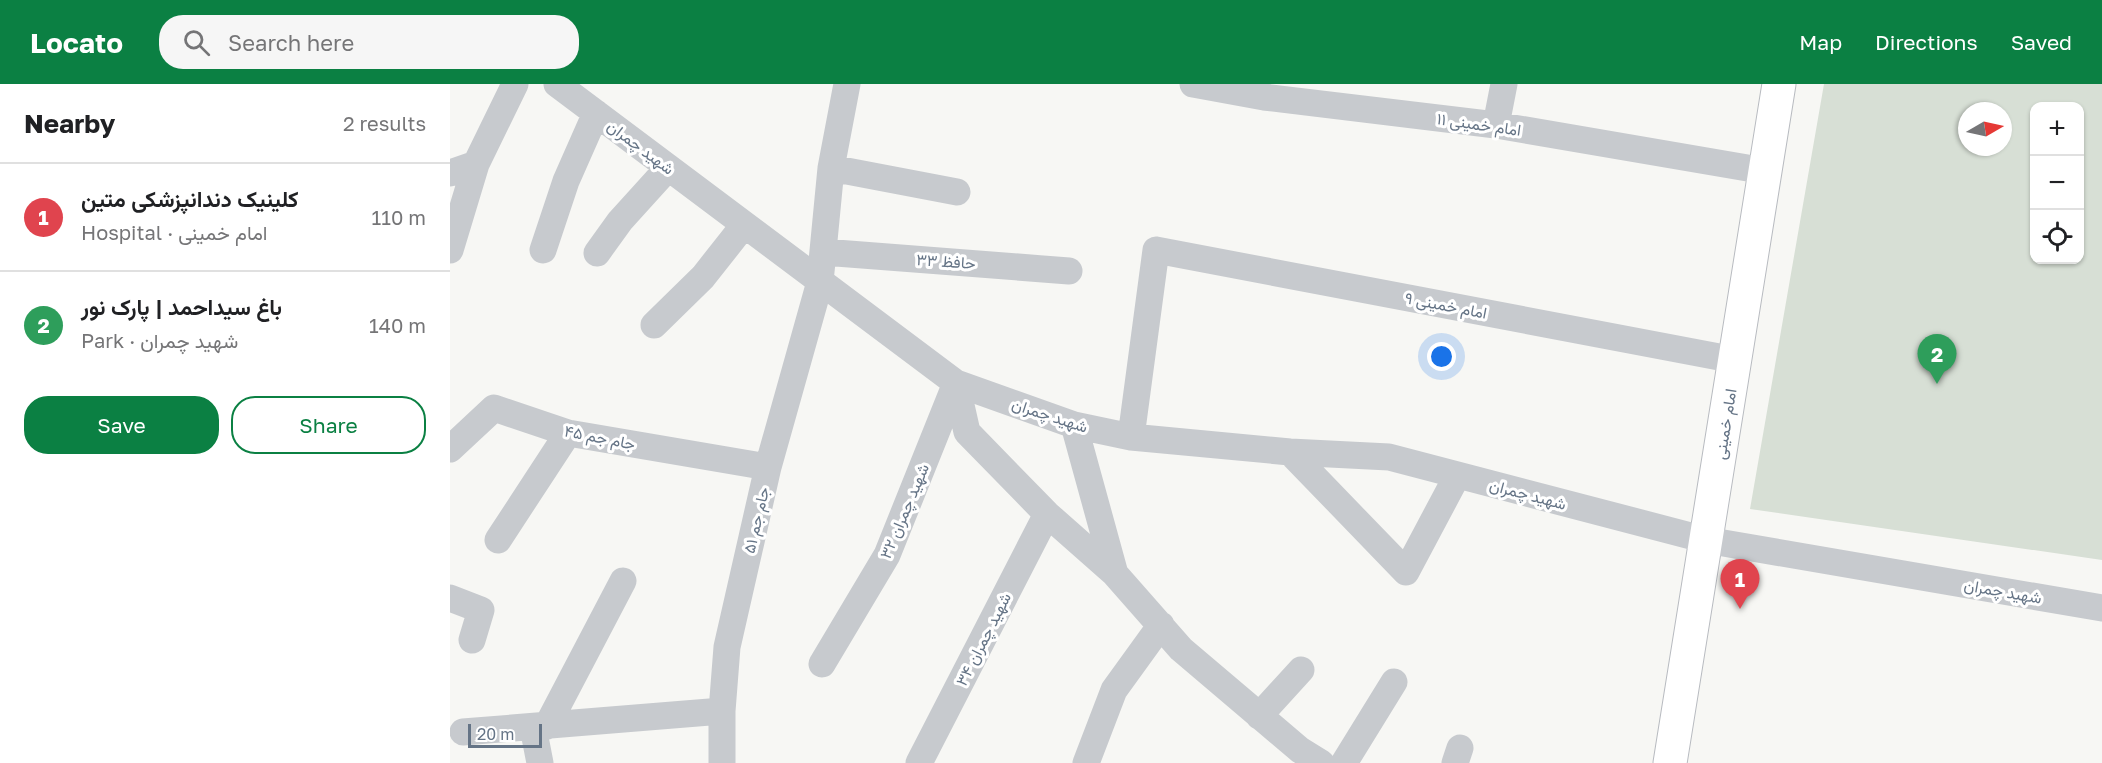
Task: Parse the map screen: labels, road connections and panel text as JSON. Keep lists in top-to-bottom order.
{
  "streets": {
    "main road": ["امام خمینی"],
    "street": [
      "امام خمینی ۱۱",
      "شهید چمران",
      "حافظ ۳۳",
      "امام خمینی ۹",
      "جام جم ۴۵",
      "شهید چمران ۳۲",
      "جام جم ۵۱",
      "شهید چمران ۳۴"
    ]
  },
  "crossings": [
    ["امام خمینی ۱۱", "امام خمینی"],
    ["شهید چمران", "امام خمینی ۹"],
    ["شهید چمران", "امام خمینی"],
    ["شهید چمران", "شهید چمران ۳۲"],
    ["شهید چمران", "جام جم ۵۱"],
    ["حافظ ۳۳", "جام جم ۵۱"],
    ["امام خمینی ۹", "امام خمینی"],
    ["جام جم ۴۵", "جام جم ۵۱"]
  ],
  "scale_bar": "20 m",
  "north": "right",
  "page": {
    "header": "Locato",
    "search": "Search here",
    "nav": ["Map", "Directions", "Saved"],
    "heading": ["Nearby", "2 results"],
    "map_buttons": ["+", "−"],
    "list": [
      {
        "mark": "1",
        "name": "کلینیک دندانپزشکی متین",
        "note": "Hospital · امام خمینی",
        "value": "110 m"
      },
      {
        "mark": "2",
        "name": "باغ سیداحمد | پارک نور",
        "note": "Park · شهید چمران",
        "value": "140 m"
      }
    ],
    "pins": ["2", "1"],
    "buttons": ["Save", "Share"],
    "scale": "20 m"
  }
}
